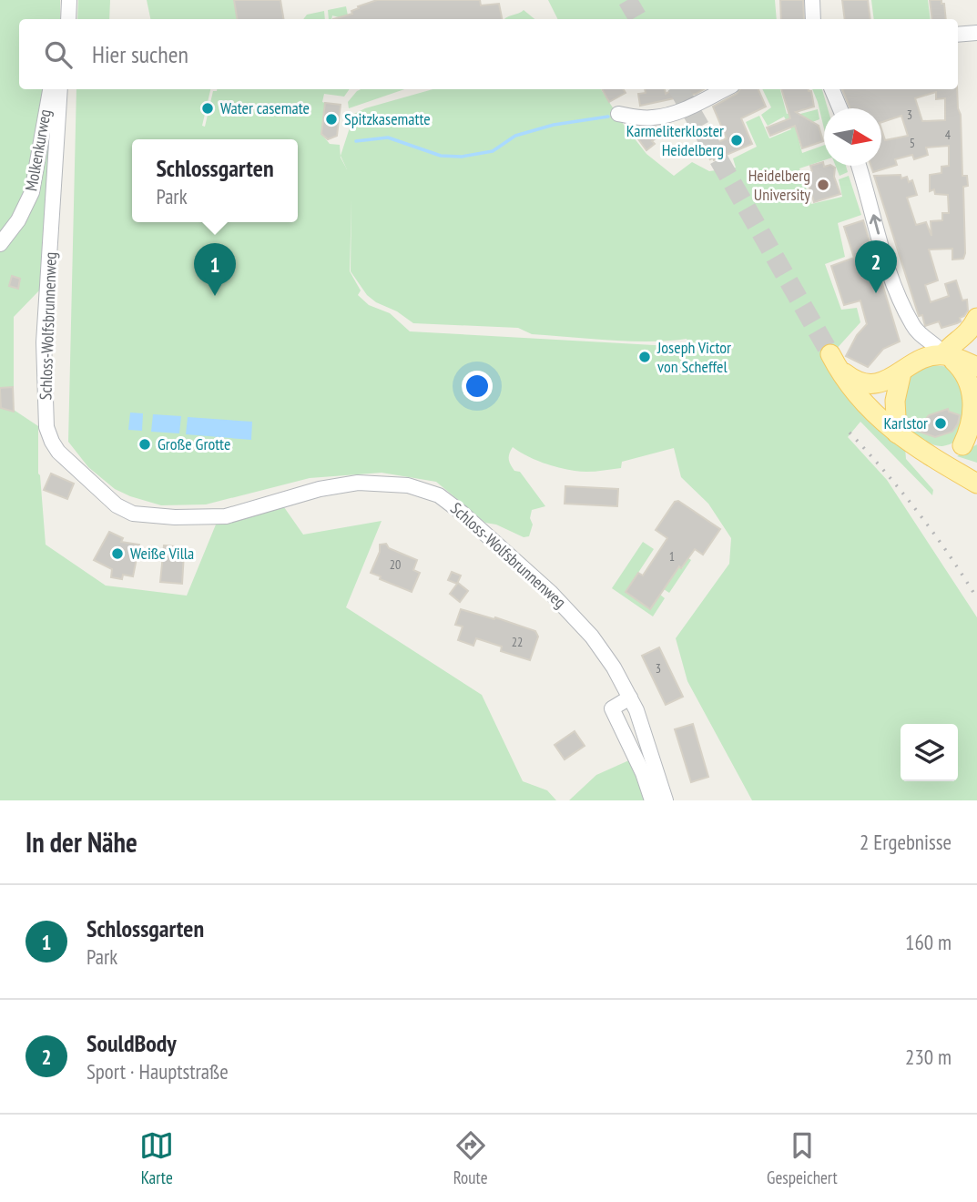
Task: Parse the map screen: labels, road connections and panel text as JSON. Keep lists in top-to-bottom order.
{
  "streets": {
    "street": ["Molkenkurweg", "Schloss-Wolfsbrunnenweg"]
  },
  "places": [
    "Water casemate",
    "Spitzkasematte",
    "Karmeliterkloster Heidelberg",
    "Heidelberg University",
    "Joseph Victor von Scheffel",
    "Karlstor",
    "Große Grotte",
    "Weiße Villa"
  ],
  "house_numbers": [
    "3",
    "4",
    "5",
    "1",
    "20",
    "22",
    "3"
  ],
  "north": "right",
  "page": {
    "search": "Hier suchen",
    "popup": ["Schlossgarten", "Park"],
    "pins": ["2", "1"],
    "heading": ["In der Nähe", "2 Ergebnisse"],
    "list": [
      {
        "mark": "1",
        "name": "Schlossgarten",
        "note": "Park",
        "value": "160 m"
      },
      {
        "mark": "2",
        "name": "SouldBody",
        "note": "Sport · Hauptstraße",
        "value": "230 m"
      }
    ],
    "nav": ["Karte", "Route", "Gespeichert"]
  }
}
